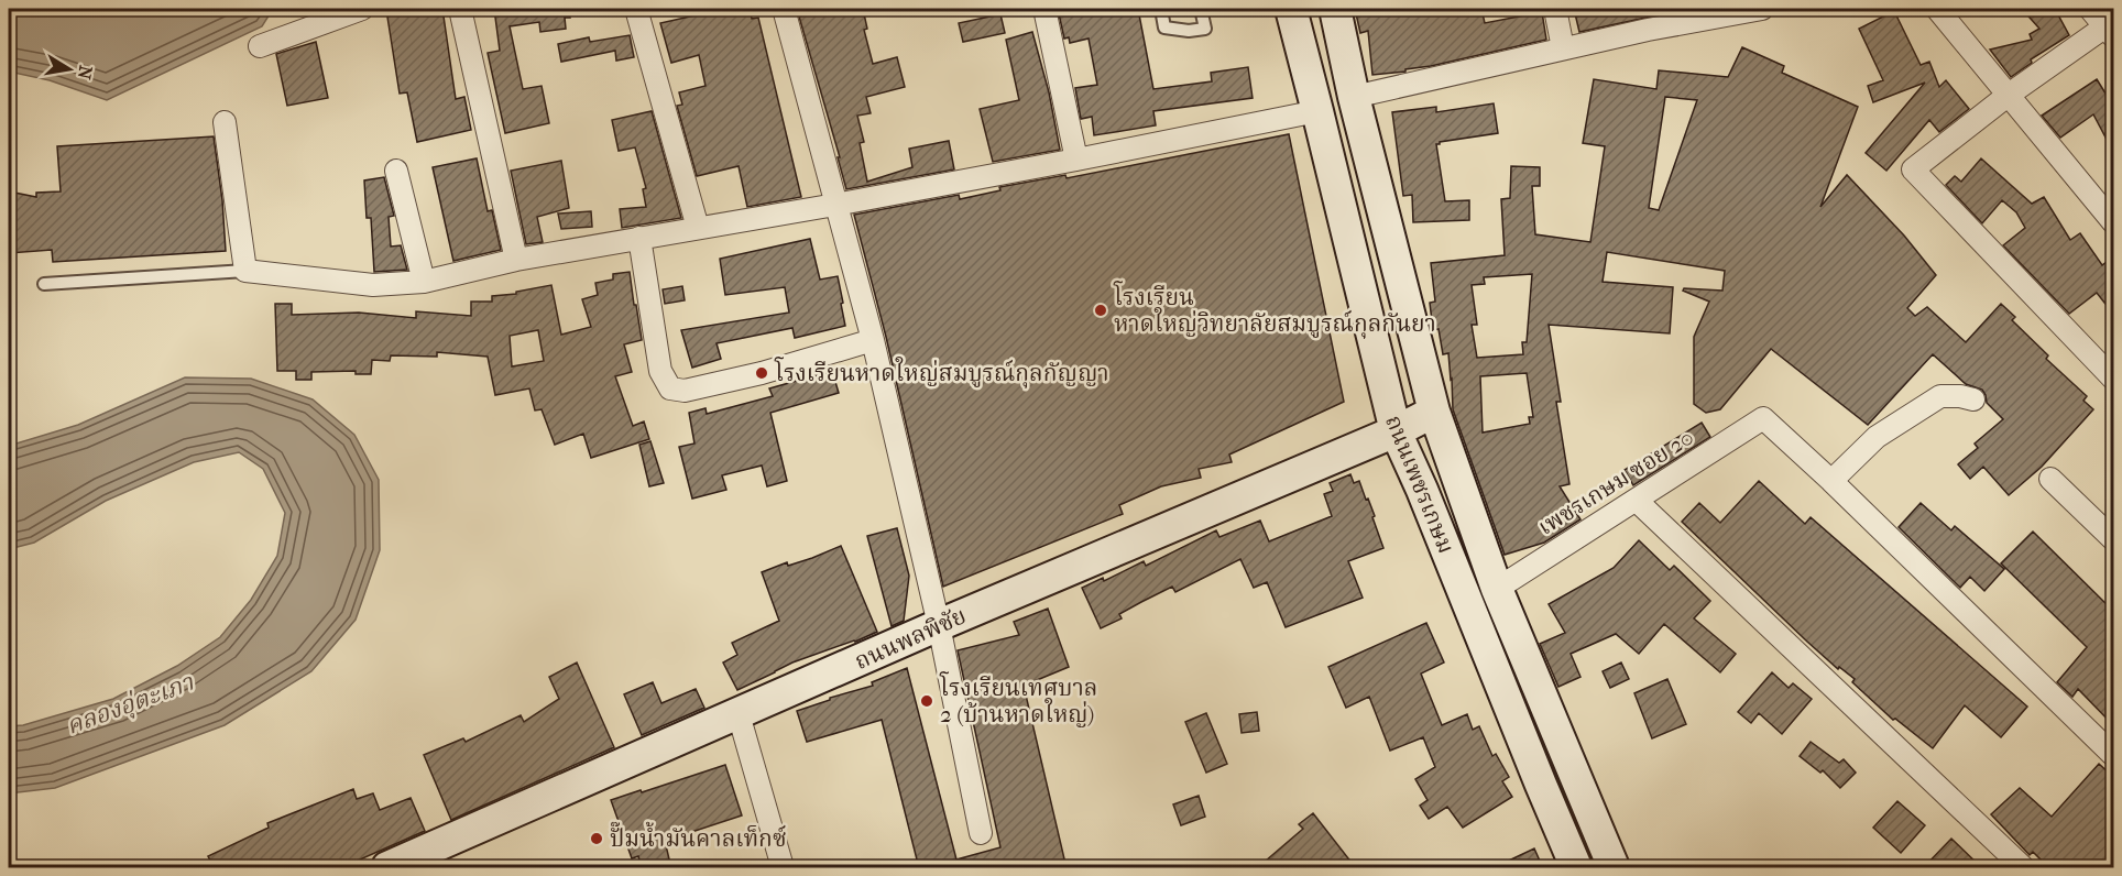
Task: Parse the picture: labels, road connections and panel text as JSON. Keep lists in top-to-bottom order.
{
  "streets": {
    "main road": ["ถนนเพชรเกษม", "ถนนพลพิชัย"],
    "street": ["เพชรเกษม ซอย 20"]
  },
  "crossings": [
    ["เพชรเกษม ซอย 20", "ถนนเพชรเกษม"],
    ["ถนนเพชรเกษม", "ถนนพลพิชัย"]
  ],
  "water": ["คลองอุ่ตะเภา"],
  "places": [
    "โรงเรียน หาดใหญ่วิทยาลัยสมบูรณ์กุลกันยา",
    "โรงเรียนหาดใหญ่สมบูรณ์กุลกัญญา",
    "โรงเรียนเทศบาล 2 (บ้านหาดใหญ่)",
    "ปั๊มน้ำมันคาลเท็กซ์"
  ],
  "north": "right"
}
